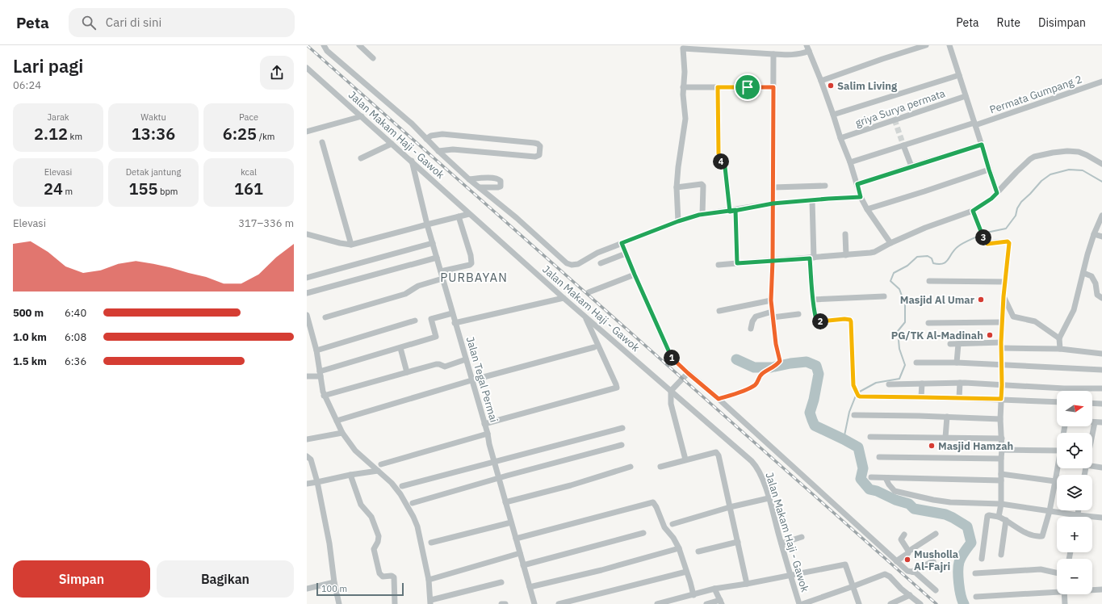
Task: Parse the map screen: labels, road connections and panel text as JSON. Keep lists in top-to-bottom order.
{
  "streets": {
    "street": [
      "Permata Gumpang 2",
      "griya Surya permata",
      "Jalan Makam Haji - Gawok",
      "Jalan Tegal Permai"
    ]
  },
  "crossings": [
    ["Jalan Makam Haji - Gawok", "Jalan Tegal Permai"]
  ],
  "districts": ["PURBAYAN"],
  "places": [
    "Salim Living",
    "Masjid Al Umar",
    "PG/TK Al-Madinah",
    "Masjid Hamzah",
    "Musholla Al-Fajri"
  ],
  "scale_bar": "100 m",
  "north": "right",
  "page": {
    "header": "Peta",
    "search": "Cari di sini",
    "nav": ["Peta", "Rute", "Disimpan"],
    "heading": ["Lari pagi", "06:24"],
    "stats": [
      ["Jarak", "2.12 km"],
      ["Waktu", "13:36"],
      ["Pace", "6:25 /km"],
      ["Elevasi", "24 m"],
      ["Detak jantung", "155 bpm"],
      ["kcal", "161"]
    ],
    "pins": [
      "4",
      "3",
      "2",
      "1"
    ],
    "chart": ["Elevasi", "317–336 m"],
    "list": [
      {
        "name": "500 m",
        "note": "6:40"
      },
      {
        "name": "1.0 km",
        "note": "6:08"
      },
      {
        "name": "1.5 km",
        "note": "6:36"
      }
    ],
    "map_buttons": ["+", "−"],
    "buttons": ["Simpan", "Bagikan"],
    "scale": "100 m"
  }
}
